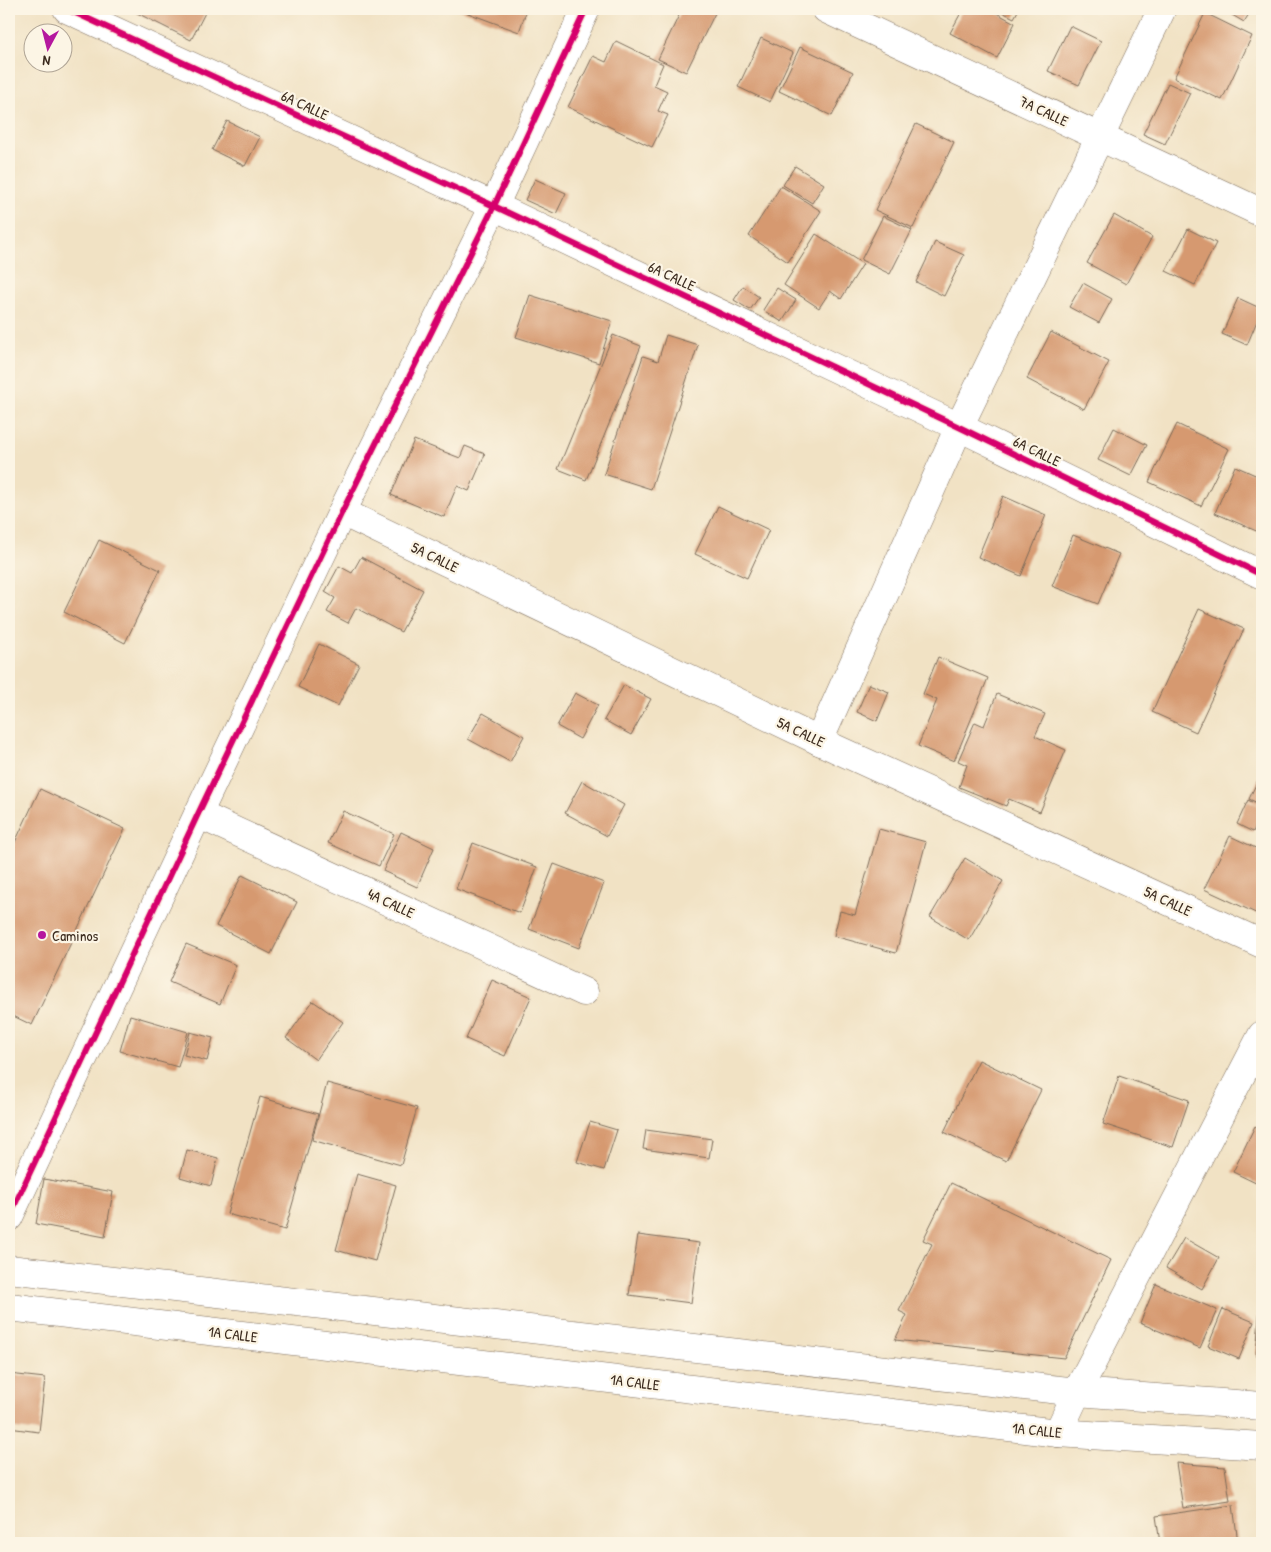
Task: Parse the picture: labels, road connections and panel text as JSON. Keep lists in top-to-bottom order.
{
  "streets": {
    "street": [
      "6A CALLE",
      "7A CALLE",
      "5A CALLE",
      "4A CALLE",
      "1A CALLE"
    ]
  },
  "places": ["Caminos"],
  "north": "bottom"
}
